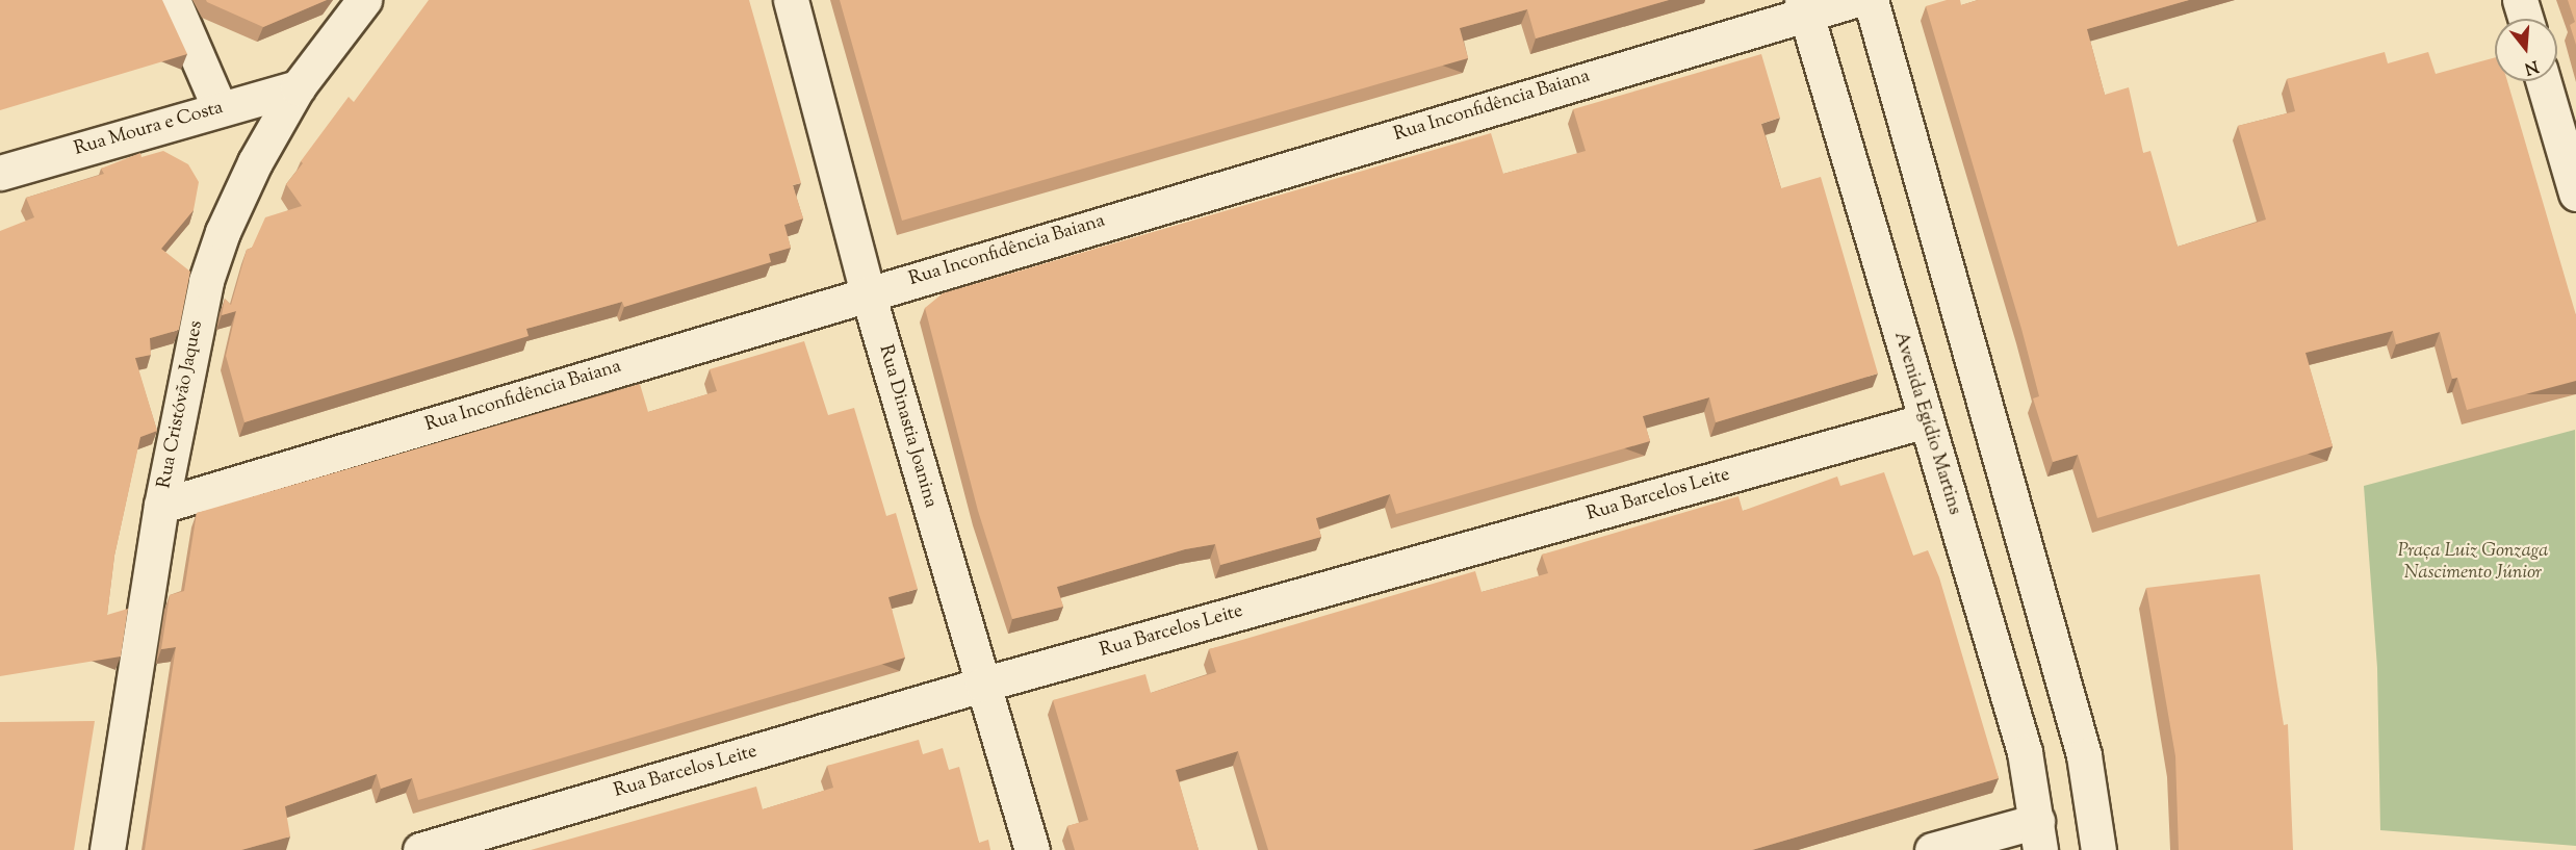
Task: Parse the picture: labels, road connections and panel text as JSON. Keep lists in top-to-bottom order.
{
  "streets": {
    "street": [
      "Rua Inconfidência Baiana",
      "Rua Moura e Costa",
      "Rua Cristóvão Jaques",
      "Avenida Egídio Martins",
      "Rua Dinastia Joanina",
      "Rua Barcelos Leite"
    ]
  },
  "crossings": [
    ["Rua Inconfidência Baiana", "Rua Cristóvão Jaques"],
    ["Rua Inconfidência Baiana", "Avenida Egídio Martins"],
    ["Rua Inconfidência Baiana", "Rua Dinastia Joanina"],
    ["Rua Moura e Costa", "Rua Cristóvão Jaques"],
    ["Avenida Egídio Martins", "Rua Barcelos Leite"],
    ["Rua Dinastia Joanina", "Rua Barcelos Leite"]
  ],
  "parks": ["Praça Luiz Gonzaga Nascimento Júnior"],
  "north": "bottom"
}
